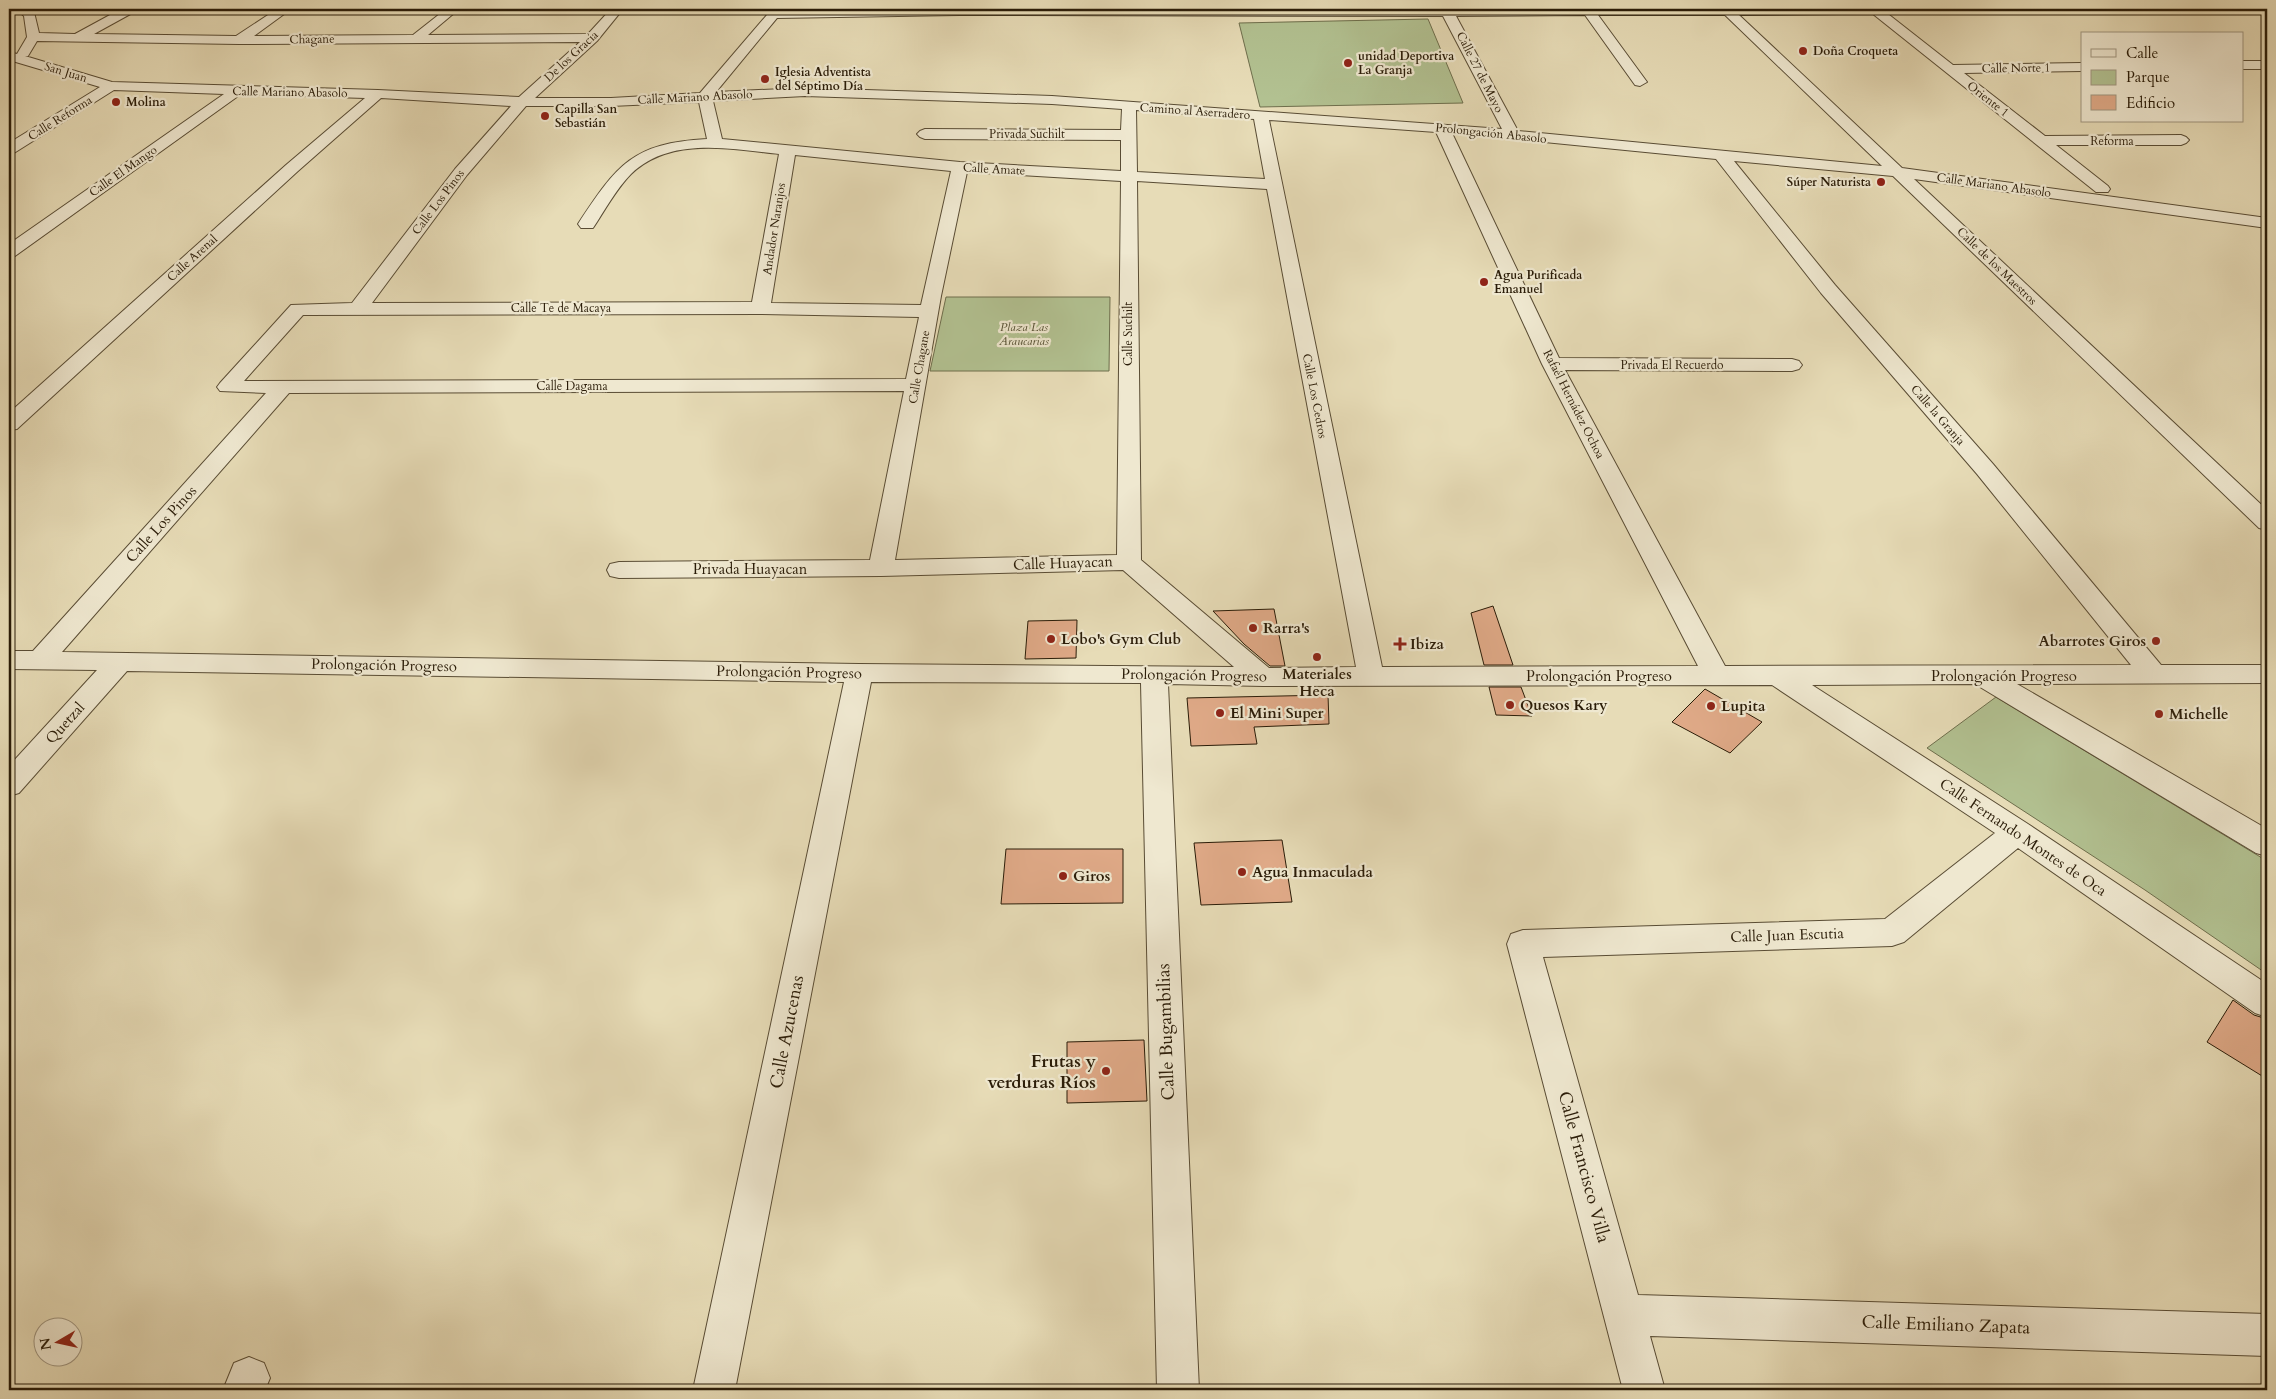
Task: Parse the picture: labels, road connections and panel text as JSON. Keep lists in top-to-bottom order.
{
  "streets": {
    "street": [
      "Chagane",
      "De los Gracia",
      "Calle Norte 1",
      "San Juan",
      "Calle 27 de Mayo",
      "Calle Mariano Abasolo",
      "Oriente 1",
      "Camino al Aserradero",
      "Calle Reforma",
      "Prolongación Abasolo",
      "Privada Suchilt",
      "Reforma",
      "Calle Amate",
      "Calle El Mango",
      "Calle Los Pinos",
      "Andador Naranjos",
      "Calle Arenal",
      "Calle de los Maestros",
      "Calle Te de Macaya",
      "Calle Suchilt",
      "Privada El Recuerdo",
      "Calle Chagane",
      "Calle Dagama",
      "Calle Los Cedros",
      "Rafaél Hernádez Ochoa",
      "Calle la Granja",
      "Calle Huayacan",
      "Privada Huayacan",
      "Prolongación Progreso",
      "Quetzal",
      "Calle Fernando Montes de Oca",
      "Calle Juan Escutia",
      "Calle Azucenas",
      "Calle Bugambilias",
      "Calle Francisco Villa",
      "Calle Emiliano Zapata"
    ]
  },
  "crossings": [
    ["Chagane", "De los Gracia"],
    ["De los Gracia", "Calle Mariano Abasolo"],
    ["De los Gracia", "Calle Los Pinos"],
    ["Calle Norte 1", "Oriente 1"],
    ["San Juan", "Calle Mariano Abasolo"],
    ["San Juan", "Calle Reforma"],
    ["Calle 27 de Mayo", "Prolongación Abasolo"],
    ["Calle Mariano Abasolo", "Camino al Aserradero"],
    ["Calle Mariano Abasolo", "Calle Reforma"],
    ["Calle Mariano Abasolo", "Prolongación Abasolo"],
    ["Calle Mariano Abasolo", "Calle El Mango"],
    ["Calle Mariano Abasolo", "Calle Los Pinos"],
    ["Calle Mariano Abasolo", "Calle Arenal"],
    ["Calle Mariano Abasolo", "Calle de los Maestros"],
    ["Calle Mariano Abasolo", "Calle Suchilt"],
    ["Calle Mariano Abasolo", "Calle la Granja"],
    ["Oriente 1", "Reforma"],
    ["Camino al Aserradero", "Prolongación Abasolo"],
    ["Camino al Aserradero", "Calle Suchilt"],
    ["Camino al Aserradero", "Calle Los Cedros"],
    ["Prolongación Abasolo", "Calle Los Cedros"],
    ["Prolongación Abasolo", "Rafaél Hernádez Ochoa"],
    ["Prolongación Abasolo", "Calle la Granja"],
    ["Privada Suchilt", "Calle Suchilt"],
    ["Calle Amate", "Andador Naranjos"],
    ["Calle Amate", "Calle Suchilt"],
    ["Calle Amate", "Calle Chagane"],
    ["Calle Amate", "Calle Los Cedros"],
    ["Calle Los Pinos", "Calle Te de Macaya"],
    ["Calle Los Pinos", "Calle Dagama"],
    ["Calle Los Pinos", "Prolongación Progreso"],
    ["Andador Naranjos", "Calle Te de Macaya"],
    ["Calle Te de Macaya", "Calle Chagane"],
    ["Calle Te de Macaya", "Calle Dagama"],
    ["Calle Suchilt", "Calle Huayacan"],
    ["Privada El Recuerdo", "Rafaél Hernádez Ochoa"],
    ["Calle Chagane", "Calle Dagama"],
    ["Calle Chagane", "Calle Huayacan"],
    ["Calle Chagane", "Privada Huayacan"],
    ["Calle Los Cedros", "Prolongación Progreso"],
    ["Rafaél Hernádez Ochoa", "Prolongación Progreso"],
    ["Calle la Granja", "Prolongación Progreso"],
    ["Calle Huayacan", "Privada Huayacan"],
    ["Calle Huayacan", "Prolongación Progreso"],
    ["Prolongación Progreso", "Quetzal"],
    ["Prolongación Progreso", "Calle Fernando Montes de Oca"],
    ["Prolongación Progreso", "Calle Azucenas"],
    ["Prolongación Progreso", "Calle Bugambilias"],
    ["Calle Fernando Montes de Oca", "Calle Juan Escutia"],
    ["Calle Juan Escutia", "Calle Francisco Villa"],
    ["Calle Francisco Villa", "Calle Emiliano Zapata"]
  ],
  "parks": ["Plaza Las Araucarias"],
  "places": {
    "other": [
      "Doña Croqueta",
      "unidad Deportiva La Granja",
      "Iglesia Adventista del Séptimo Día",
      "Molina",
      "Capilla San Sebastián",
      "Súper Naturista",
      "Agua Purificada Emanuel",
      "Rarra's",
      "Lobo's Gym Club",
      "Abarrotes Giros",
      "Materiales Heca",
      "Quesos Kary",
      "Lupita",
      "El Mini Super",
      "Michelle",
      "Agua Inmaculada",
      "Giros",
      "Frutas y verduras Ríos"
    ],
    "health": ["Ibiza"]
  },
  "legend": ["Calle", "Parque", "Edificio"],
  "north": "left"
}
